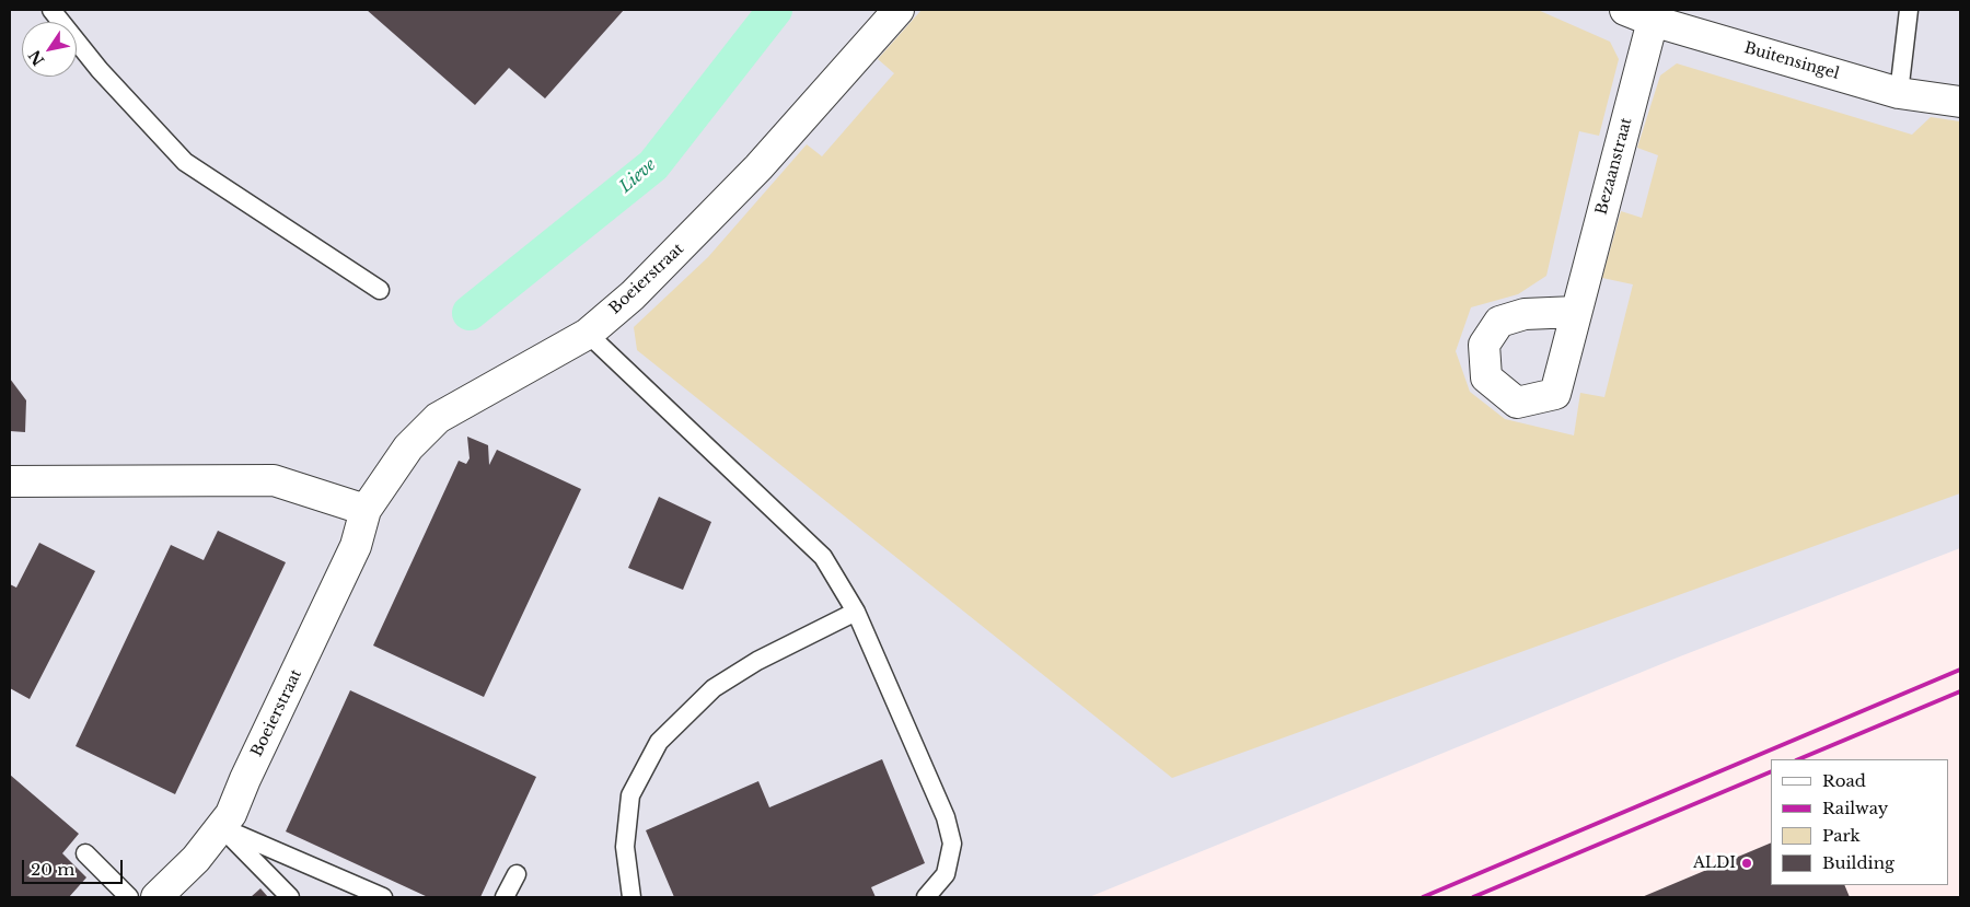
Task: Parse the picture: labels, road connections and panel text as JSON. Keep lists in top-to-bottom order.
{
  "streets": {
    "street": ["Buitensingel", "Bezaanstraat", "Boeierstraat"]
  },
  "crossings": [
    ["Buitensingel", "Bezaanstraat"]
  ],
  "water": ["Lieve"],
  "places": ["ALDI"],
  "legend": [
    "Road",
    "Railway",
    "Park",
    "Building"
  ],
  "scale_bar": "20 m",
  "north": "bottom left"
}
